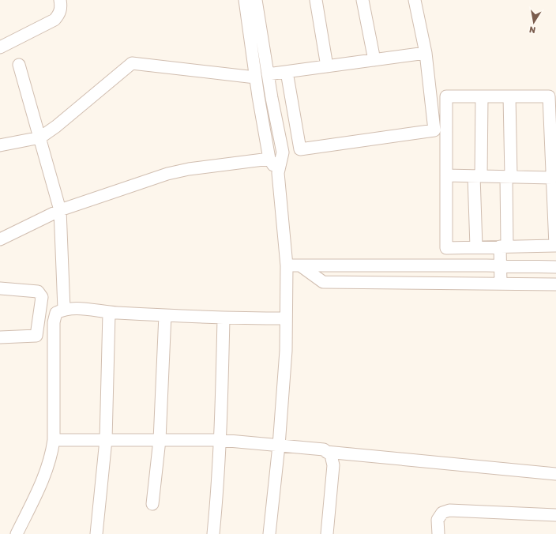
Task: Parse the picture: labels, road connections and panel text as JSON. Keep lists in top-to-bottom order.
{
  "north": "bottom"
}
